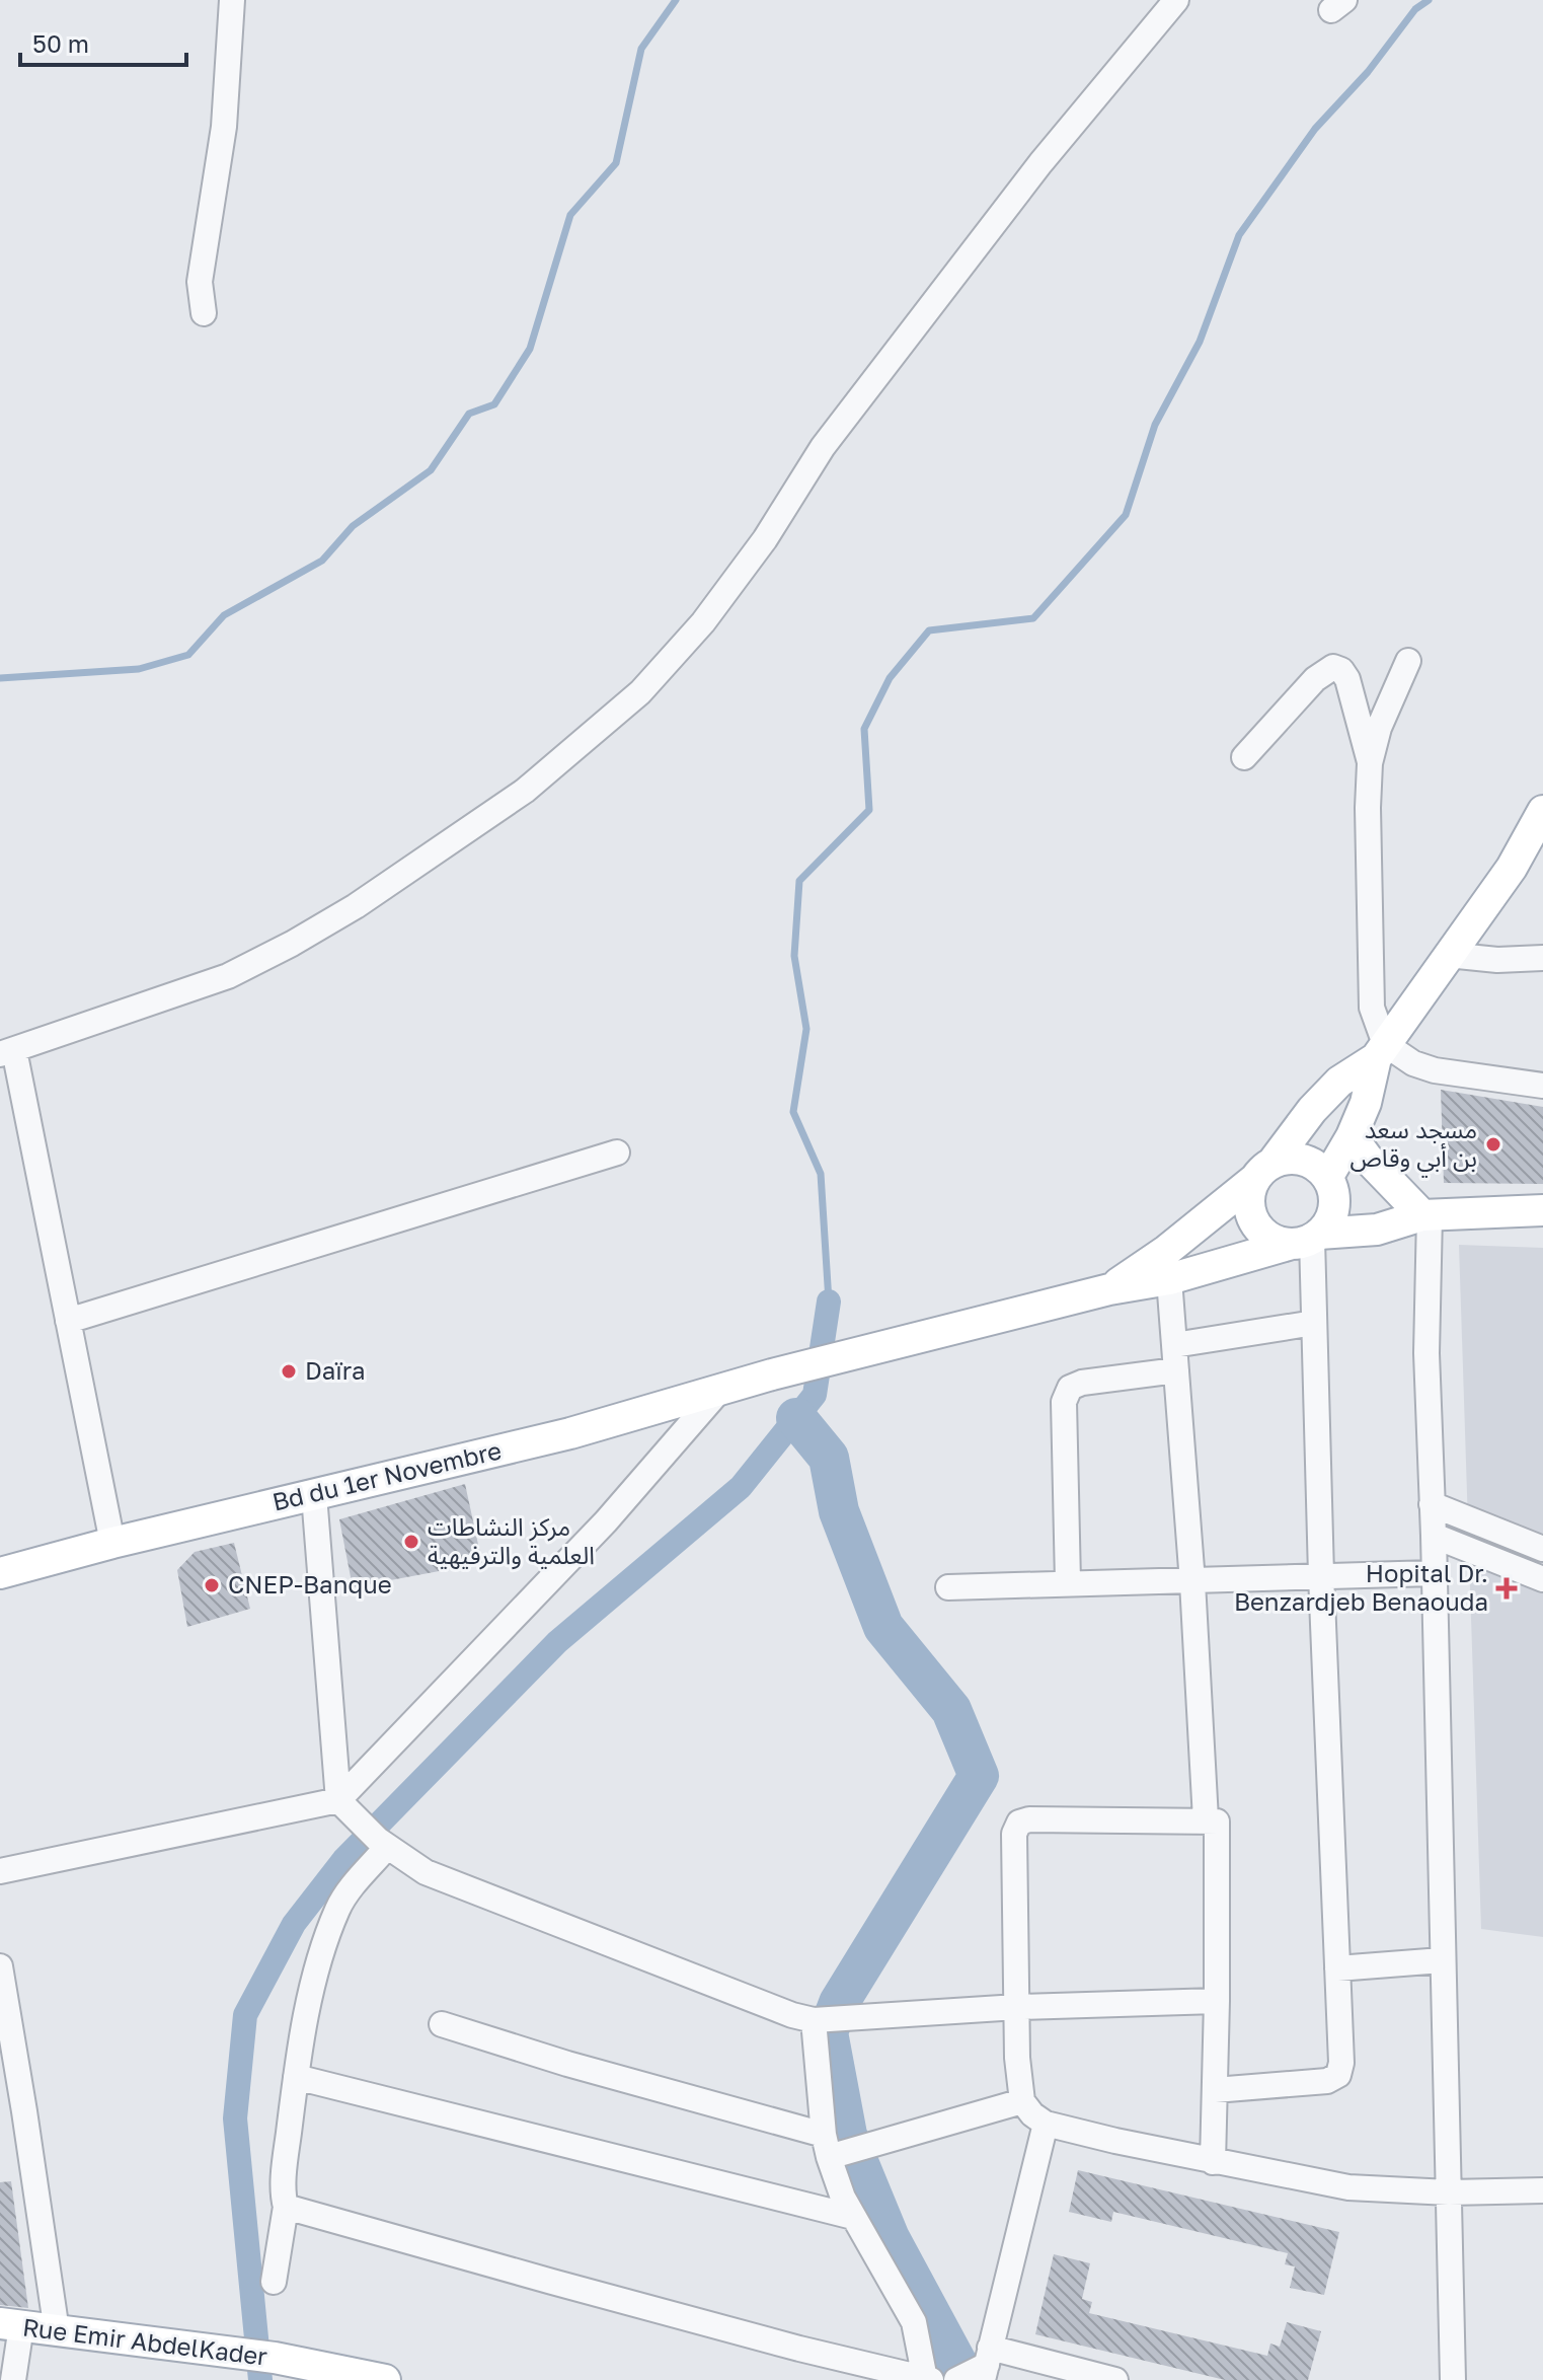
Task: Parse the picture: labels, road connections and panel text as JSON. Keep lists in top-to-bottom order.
{
  "streets": {
    "main road": ["Bd du 1er Novembre", "Rue Emir AbdelKader"]
  },
  "places": {
    "other": [
      "مسجد سعد بن أبي وقاص",
      "Daïra",
      "مركز النشاطات العلمية والترفيهية",
      "CNEP-Banque"
    ],
    "health": ["Hopital Dr. Benzardjeb Benaouda"]
  },
  "scale_bar": "50 m"
}
